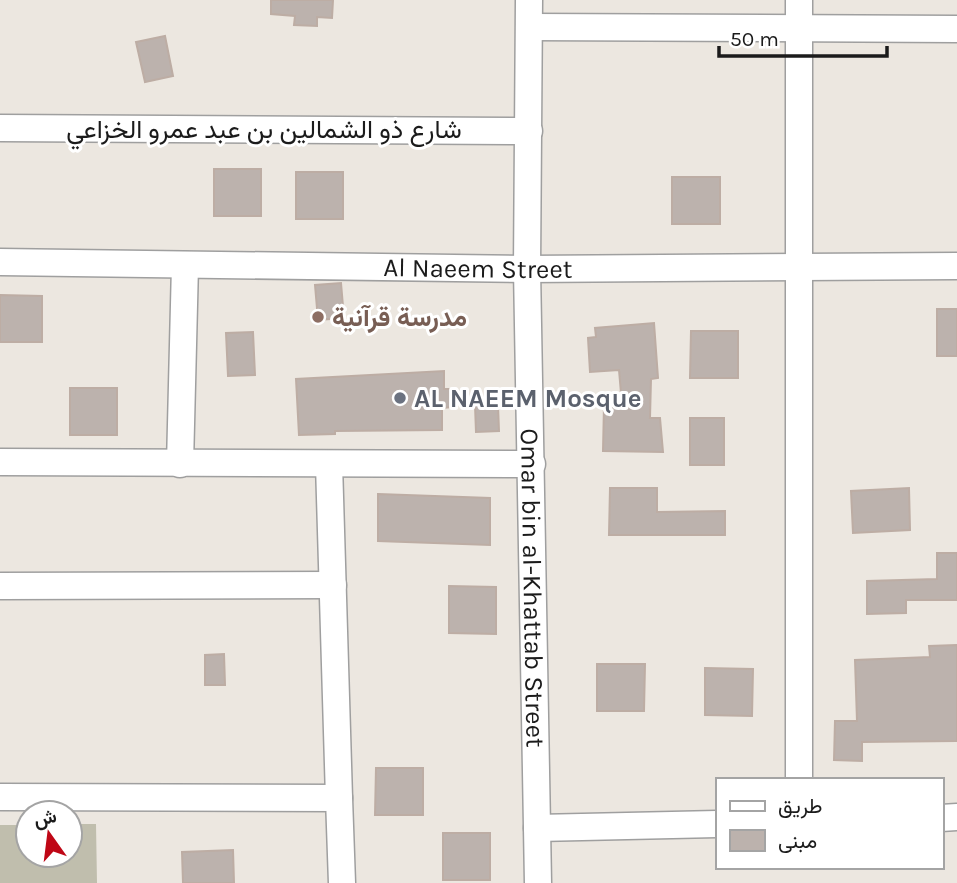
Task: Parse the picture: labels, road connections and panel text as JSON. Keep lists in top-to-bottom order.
{
  "streets": {
    "street": ["شارع ذو الشمالين بن عبد عمرو الخزاعي", "Al Naeem Street", "Omar bin al-Khattab Street"]
  },
  "crossings": [
    ["شارع ذو الشمالين بن عبد عمرو الخزاعي", "Omar bin al-Khattab Street"],
    ["Al Naeem Street", "Omar bin al-Khattab Street"]
  ],
  "places": ["مدرسة قرآنية", "AL NAEEM Mosque"],
  "legend": ["طريق", "مبنى"],
  "scale_bar": "50 m",
  "north": "top"
}
